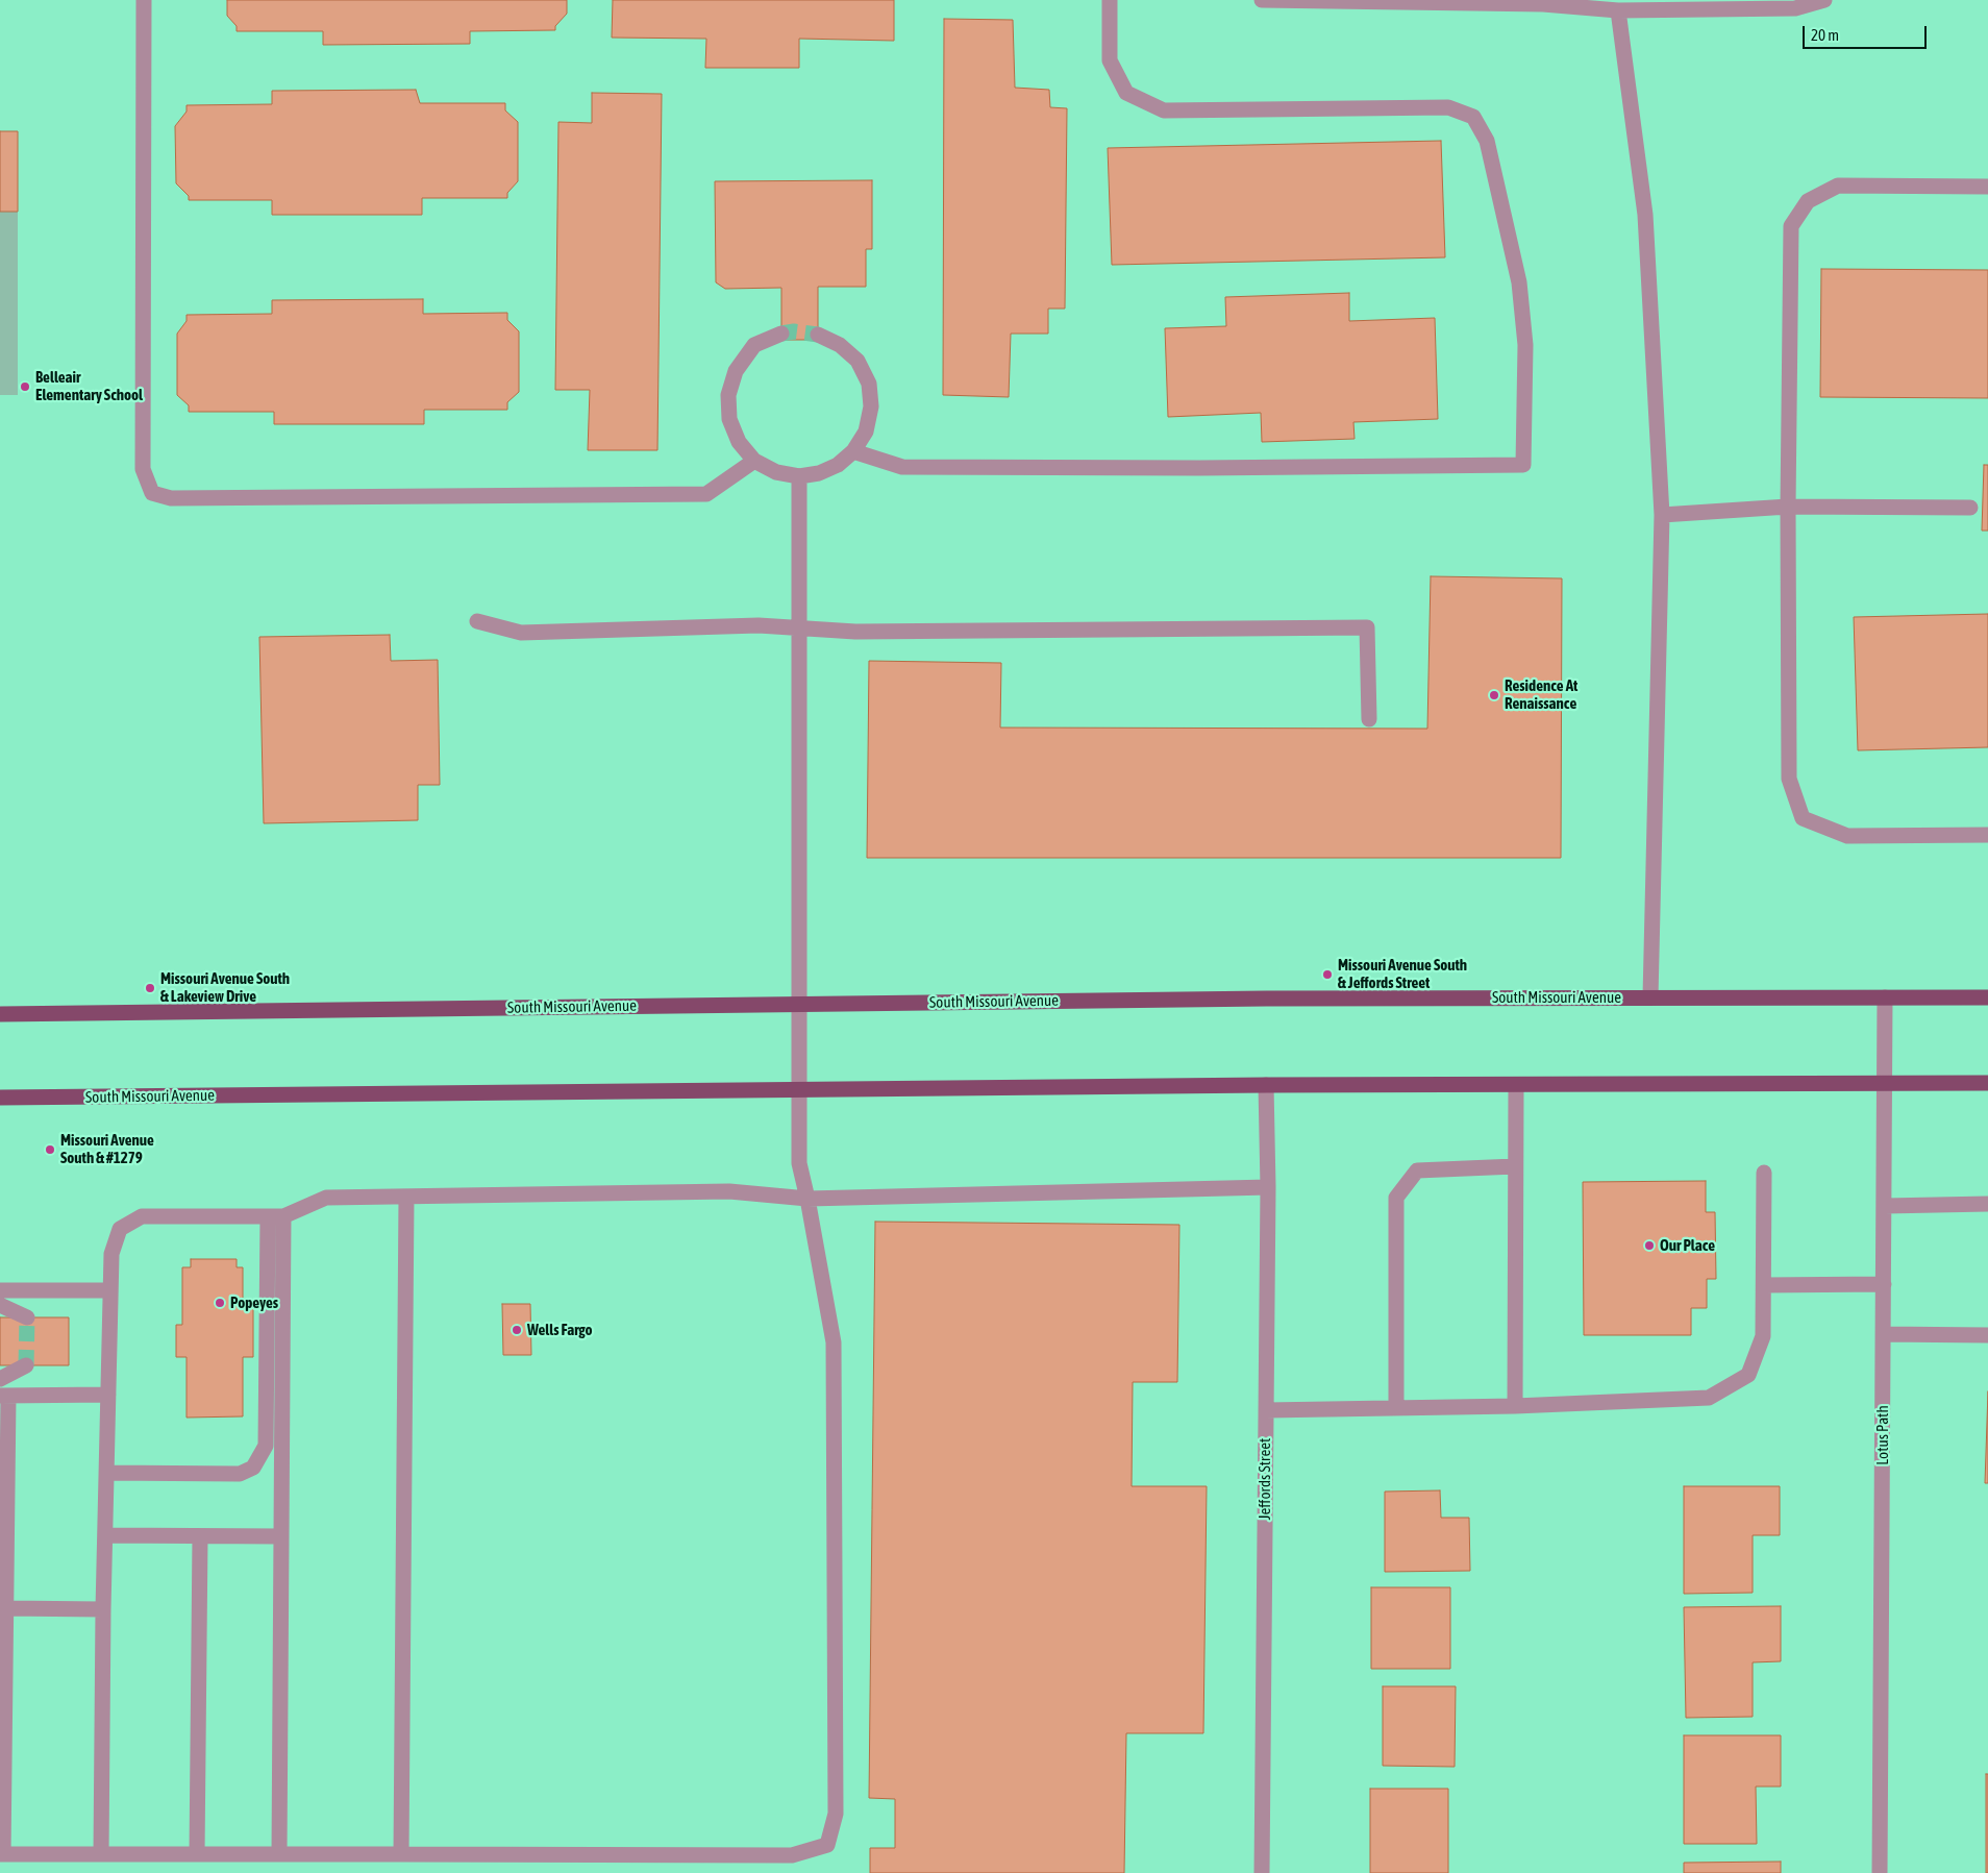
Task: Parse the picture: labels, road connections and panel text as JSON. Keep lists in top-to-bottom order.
{
  "streets": {
    "main road": ["South Missouri Avenue"],
    "street": ["Lotus Path", "Jeffords Street"]
  },
  "crossings": [
    ["South Missouri Avenue", "Lotus Path"],
    ["South Missouri Avenue", "Jeffords Street"]
  ],
  "places": [
    "Belleair Elementary School",
    "Residence At Renaissance",
    "Missouri Avenue South & Jeffords Street",
    "Missouri Avenue South & Lakeview Drive",
    "Missouri Avenue South & #1279",
    "Our Place",
    "Popeyes",
    "Wells Fargo"
  ],
  "scale_bar": "20 m"
}
